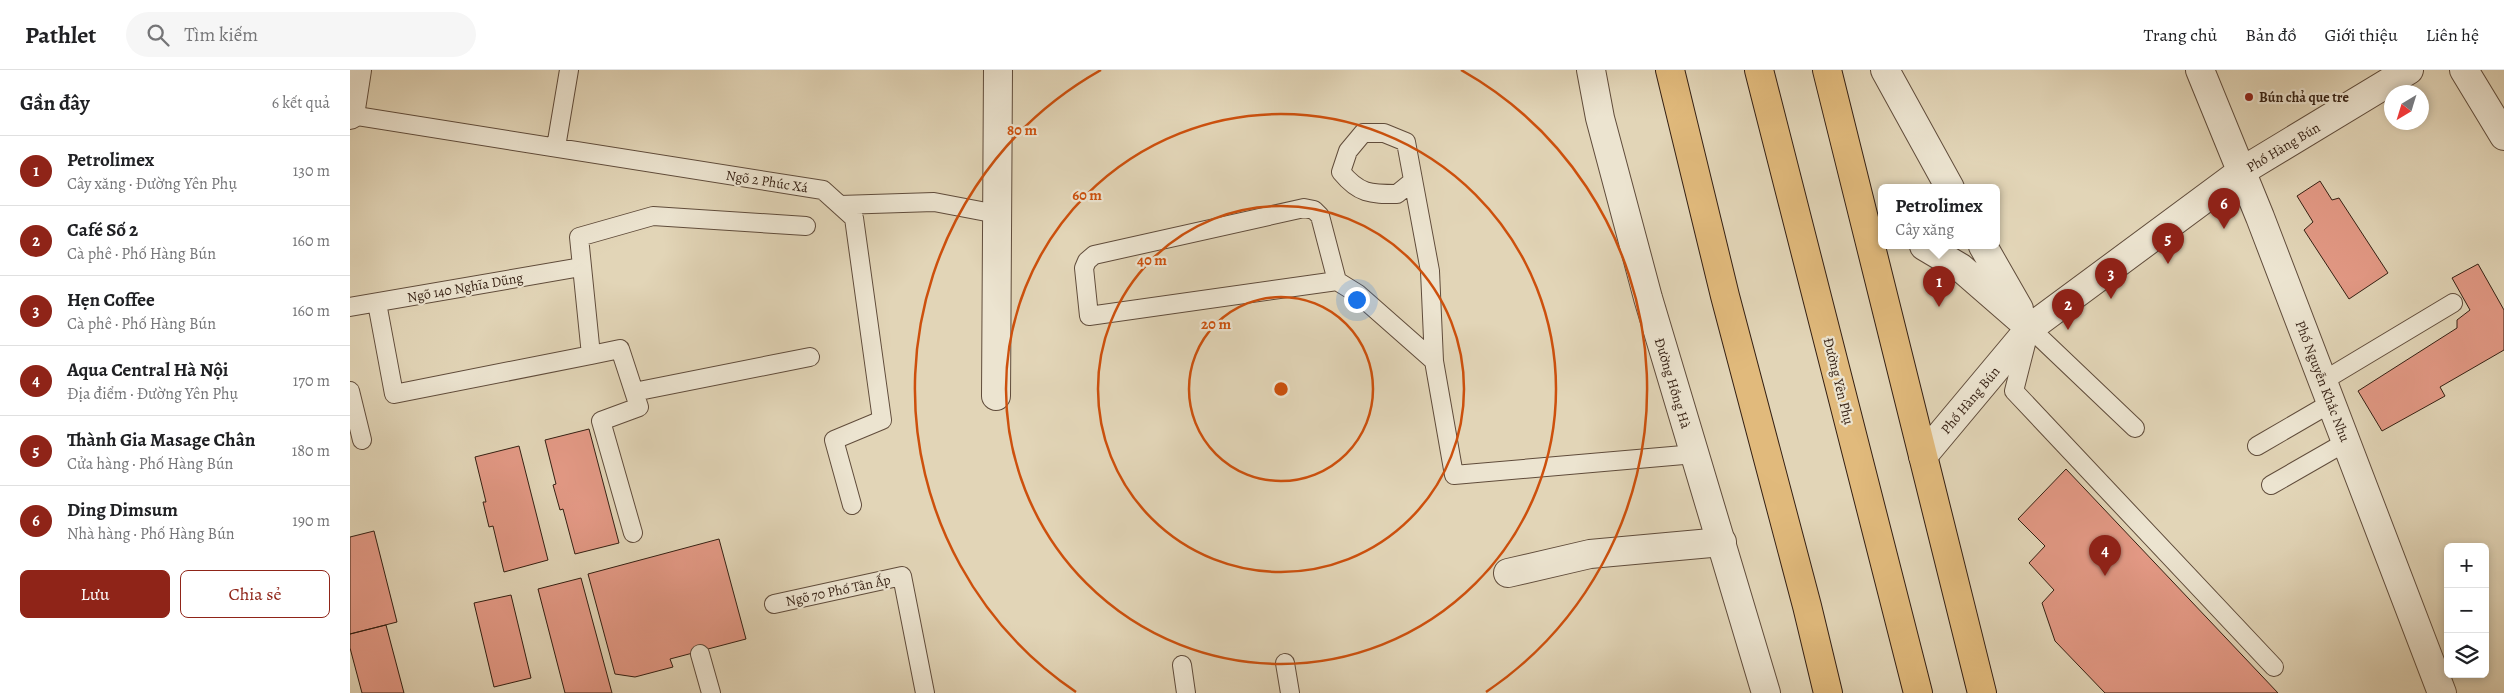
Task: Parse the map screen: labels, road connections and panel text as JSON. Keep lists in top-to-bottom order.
{
  "streets": {
    "main road": ["Đường Yên Phụ"],
    "street": ["Phố Hàng Bún", "Phố Nguyễn Khắc Nhu", "Đường Hồng Hà"],
    "lane": ["Ngõ 2 Phúc Xá", "Ngõ 140 Nghĩa Dũng", "Ngõ 70 Phố Tân Ấp"]
  },
  "crossings": [
    ["Phố Hàng Bún", "Phố Nguyễn Khắc Nhu"]
  ],
  "places": ["Bún chả que tre"],
  "north": "bottom left",
  "page": {
    "header": "Pathlet",
    "search": "Tìm kiếm",
    "nav": [
      "Trang chủ",
      "Bản đồ",
      "Giới thiệu",
      "Liên hệ"
    ],
    "heading": ["Gần đây", "6 kết quả"],
    "list": [
      {
        "mark": "1",
        "name": "Petrolimex",
        "note": "Cây xăng · Đường Yên Phụ",
        "value": "130 m"
      },
      {
        "mark": "2",
        "name": "Café Số 2",
        "note": "Cà phê · Phố Hàng Bún",
        "value": "160 m"
      },
      {
        "mark": "3",
        "name": "Hẹn Coffee",
        "note": "Cà phê · Phố Hàng Bún",
        "value": "160 m"
      },
      {
        "mark": "4",
        "name": "Aqua Central Hà Nội",
        "note": "Địa điểm · Đường Yên Phụ",
        "value": "170 m"
      },
      {
        "mark": "5",
        "name": "Thành Gia Masage Chân",
        "note": "Cửa hàng · Phố Hàng Bún",
        "value": "180 m"
      },
      {
        "mark": "6",
        "name": "Ding Dimsum",
        "note": "Nhà hàng · Phố Hàng Bún",
        "value": "190 m"
      }
    ],
    "popup": ["Petrolimex", "Cây xăng"],
    "pins": [
      "6",
      "5",
      "3",
      "1",
      "2",
      "4"
    ],
    "map_buttons": ["+", "−"],
    "buttons": ["Lưu", "Chia sẻ"]
  },
  "rings": [
    "80 m",
    "60 m",
    "40 m",
    "20 m"
  ]
}
